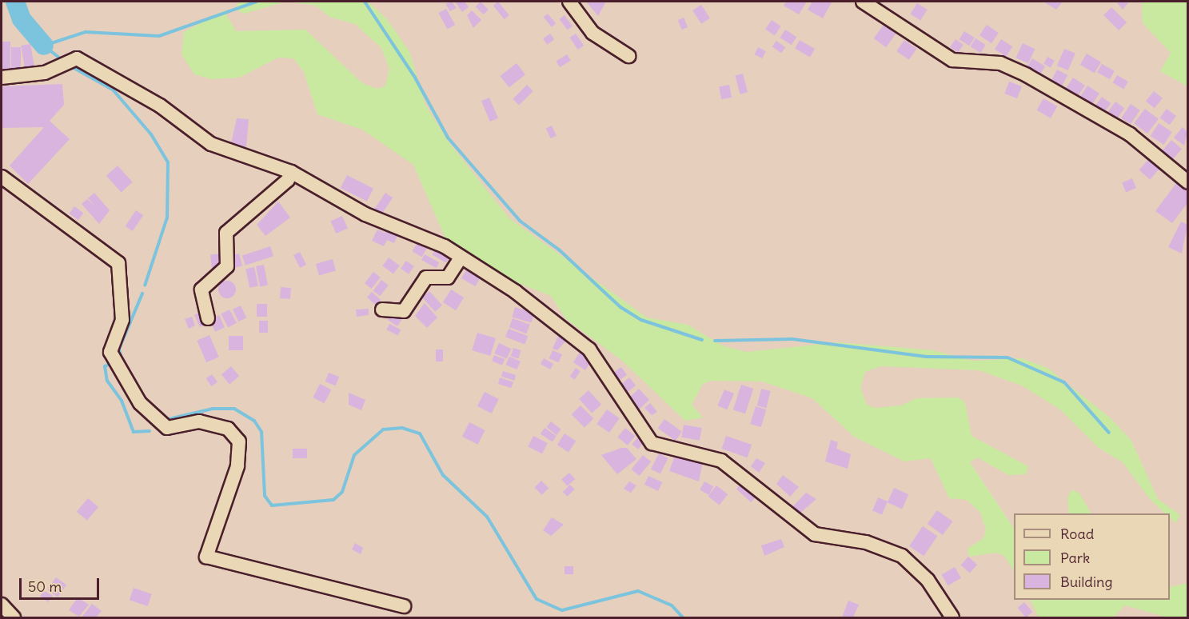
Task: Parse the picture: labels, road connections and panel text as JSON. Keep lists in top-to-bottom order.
{
  "legend": ["Road", "Park", "Building"],
  "scale_bar": "50 m"
}
